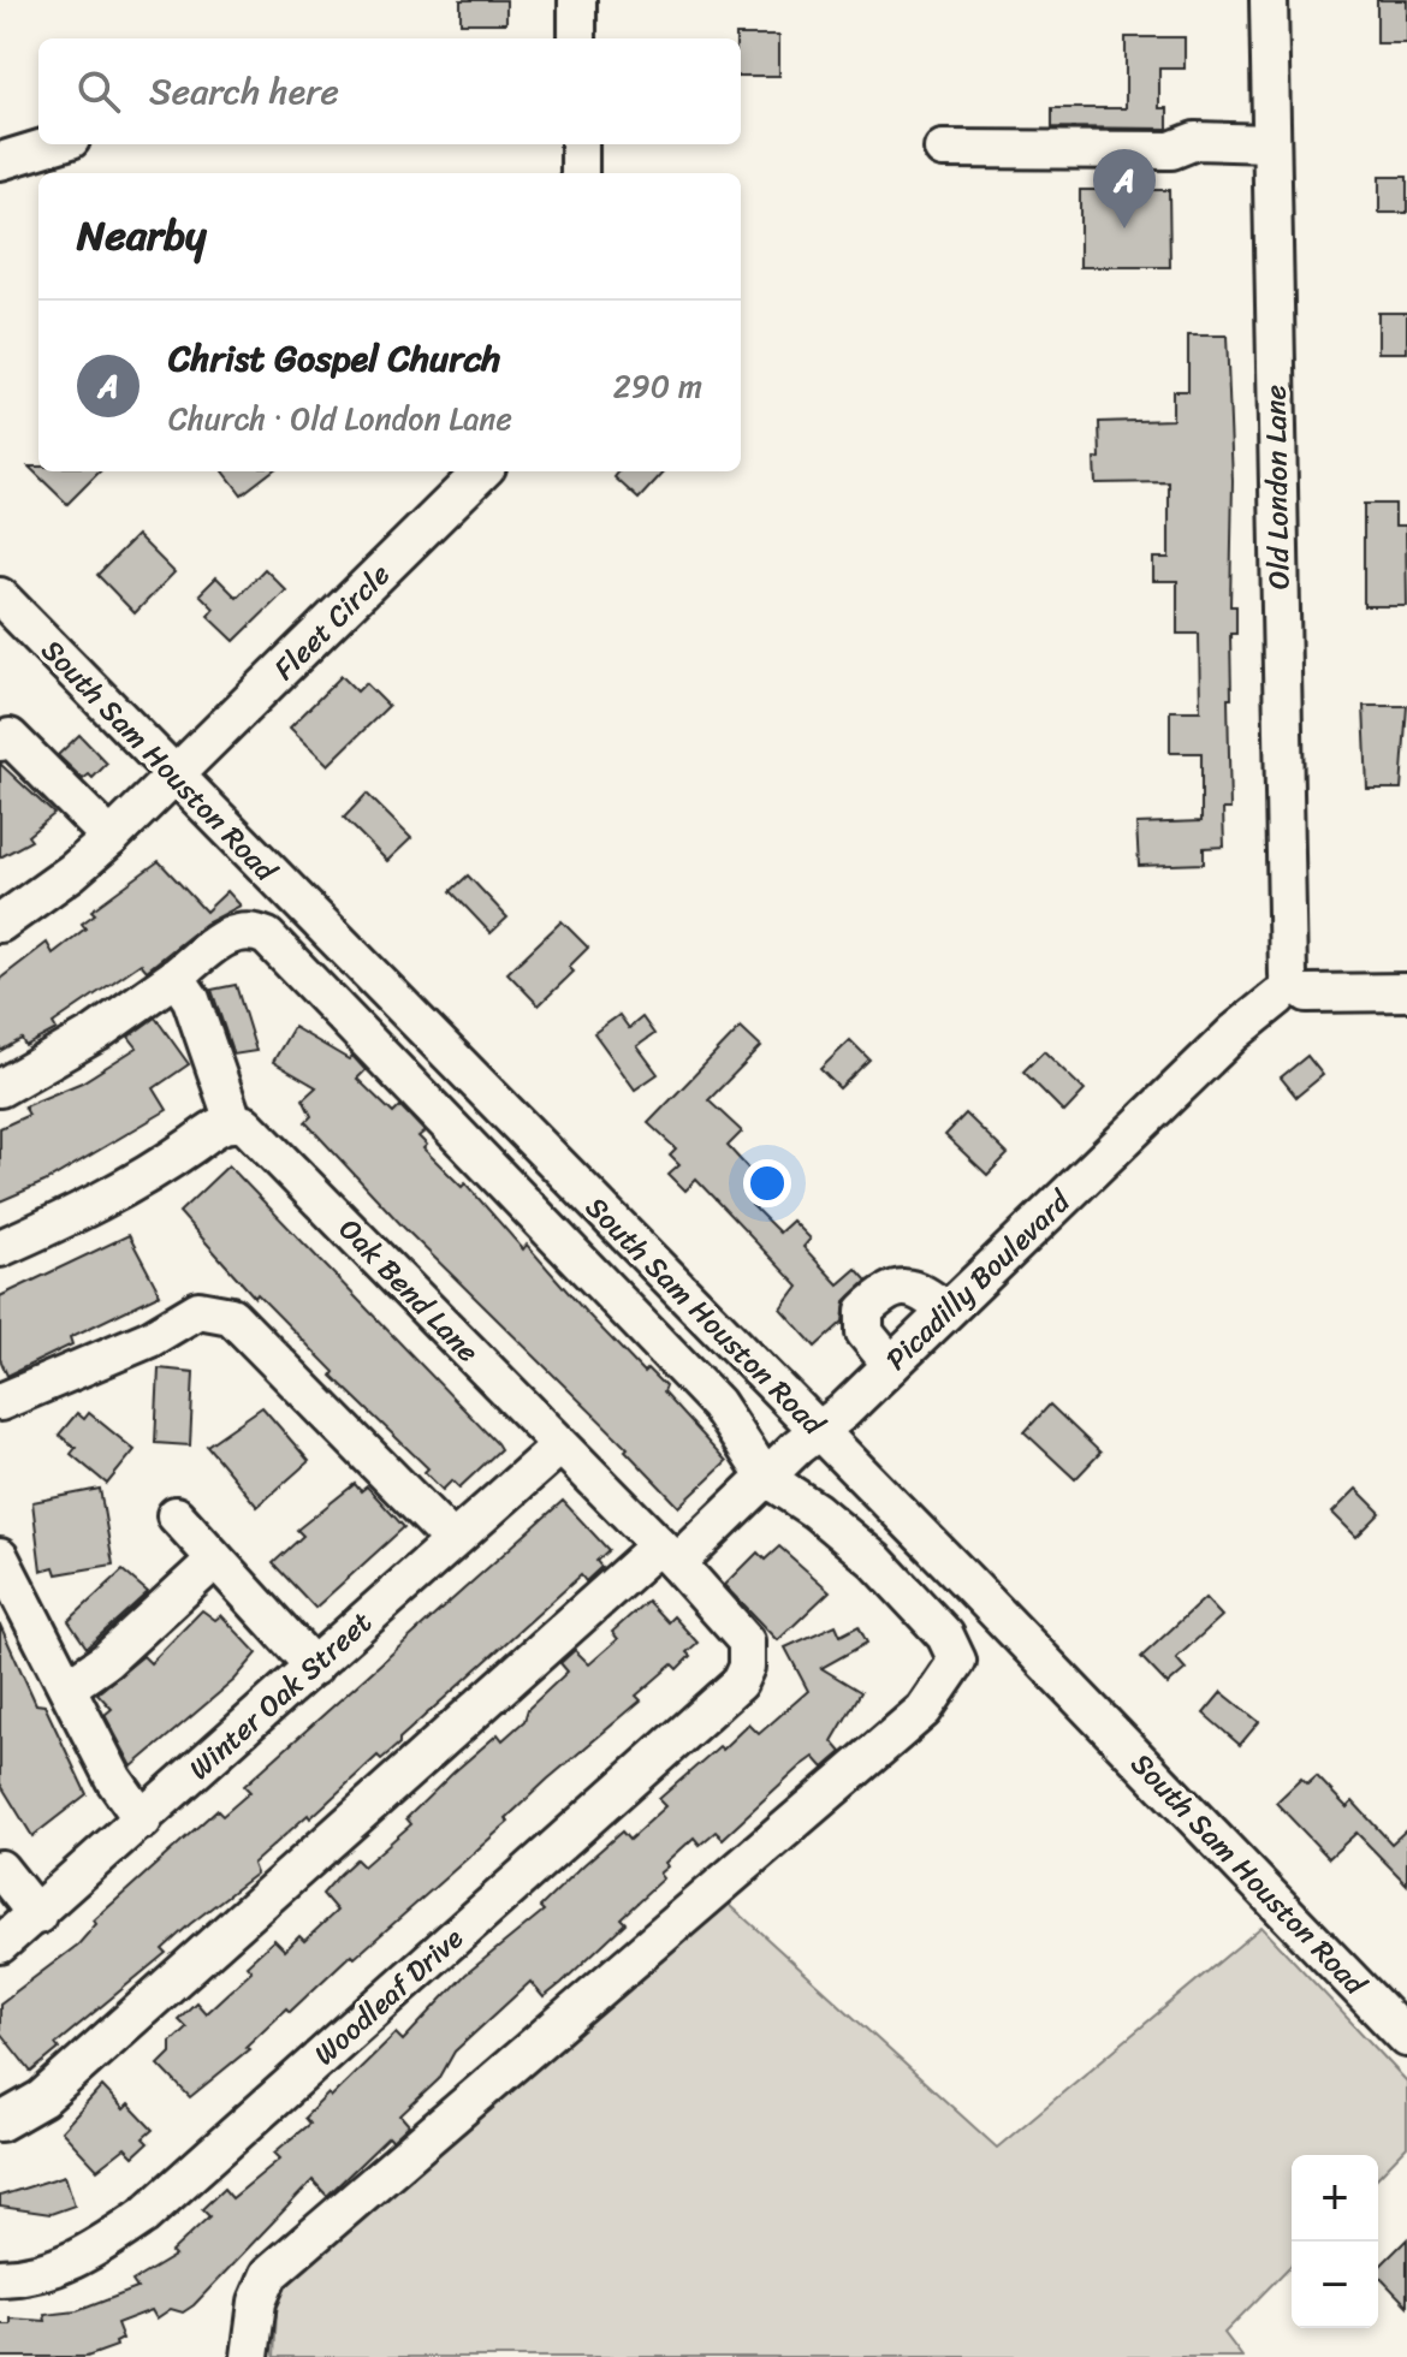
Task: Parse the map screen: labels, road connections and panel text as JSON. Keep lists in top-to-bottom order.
{
  "streets": {
    "street": [
      "Old London Lane",
      "Fleet Circle",
      "South Sam Houston Road",
      "Picadilly Boulevard",
      "Oak Bend Lane",
      "Winter Oak Street",
      "Woodleaf Drive"
    ]
  },
  "crossings": [
    ["Old London Lane", "Picadilly Boulevard"],
    ["Fleet Circle", "South Sam Houston Road"],
    ["South Sam Houston Road", "Picadilly Boulevard"],
    ["Picadilly Boulevard", "Oak Bend Lane"],
    ["Oak Bend Lane", "Winter Oak Street"],
    ["Oak Bend Lane", "Woodleaf Drive"]
  ],
  "page": {
    "search": "Search here",
    "pins": "A",
    "heading": "Nearby",
    "list": [
      {
        "mark": "A",
        "name": "Christ Gospel Church",
        "note": "Church · Old London Lane",
        "value": "290 m"
      }
    ],
    "map_buttons": ["+", "−"]
  }
}
